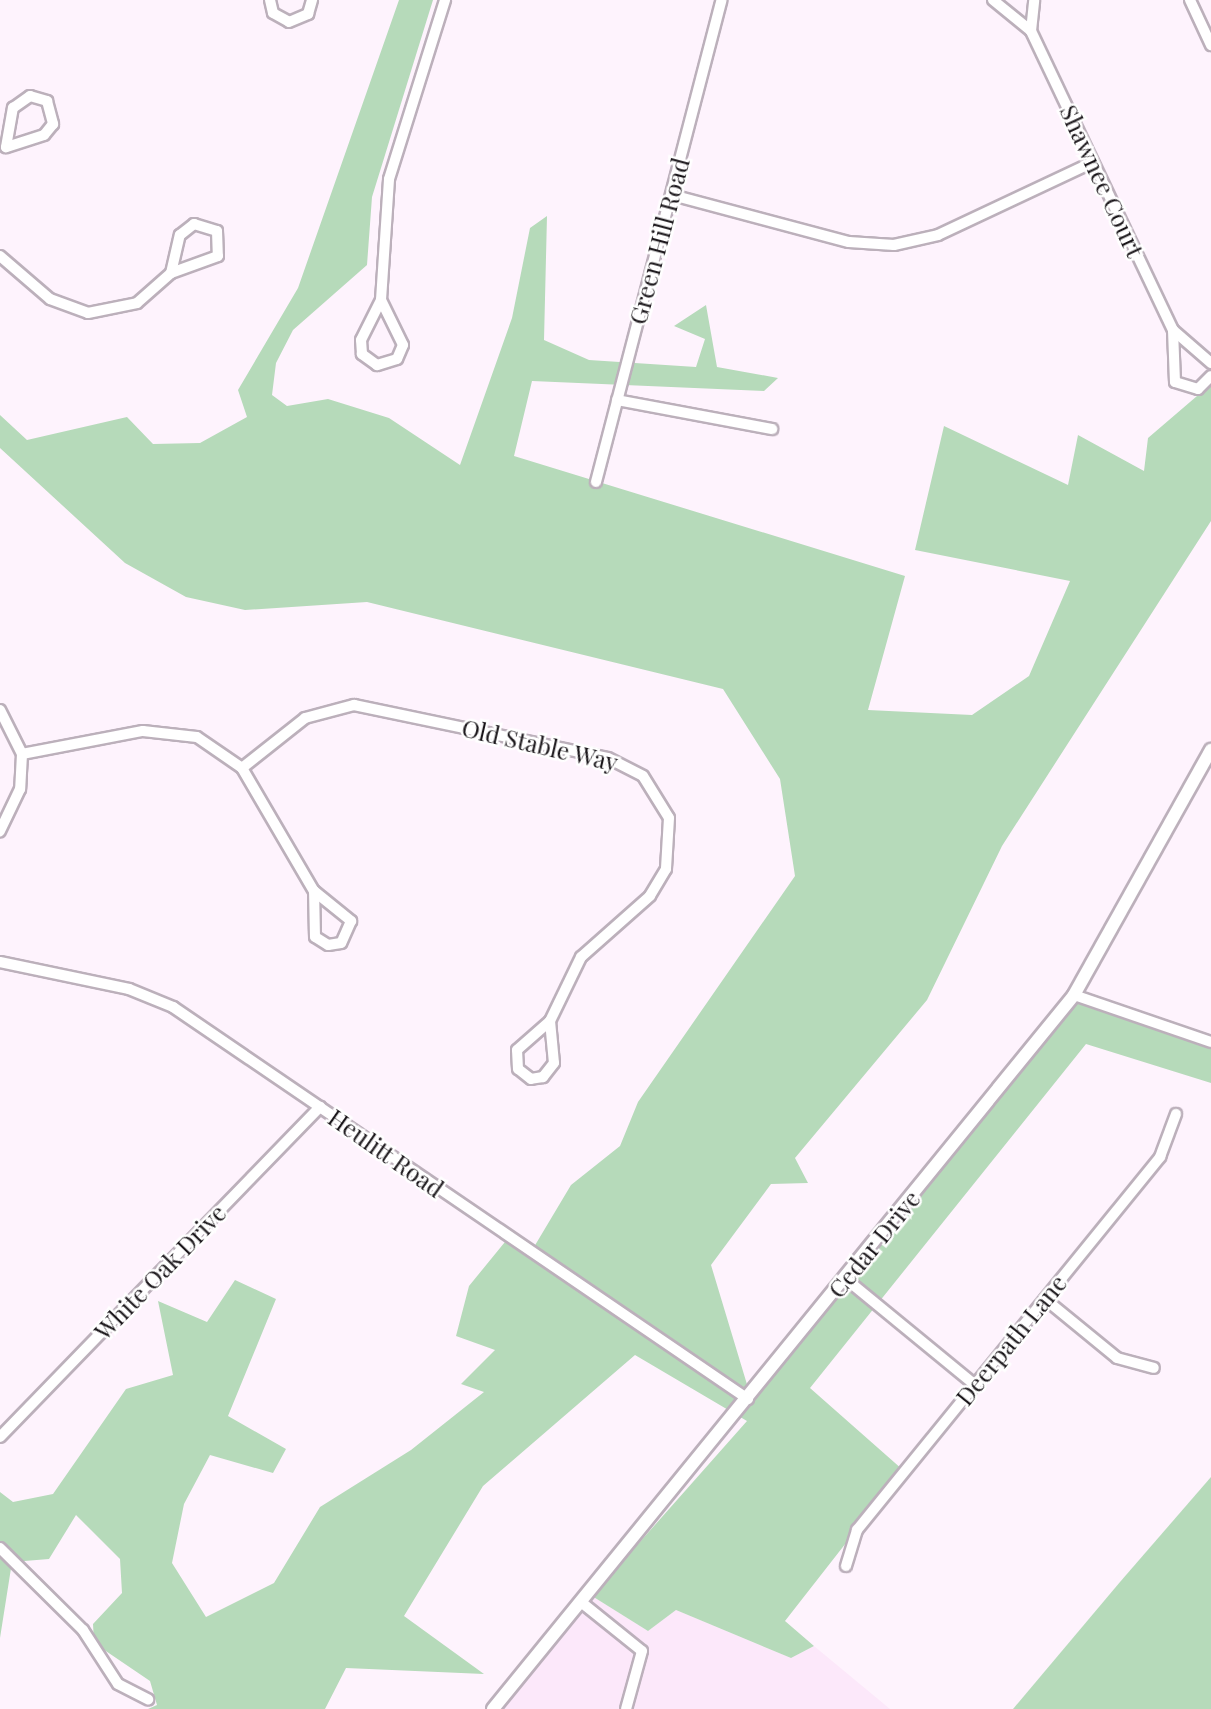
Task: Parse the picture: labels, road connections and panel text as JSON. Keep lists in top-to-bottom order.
{
  "streets": {
    "street": [
      "Shawnee Court",
      "Green Hill Road",
      "Old Stable Way",
      "Heulitt Road",
      "Cedar Drive",
      "White Oak Drive",
      "Deerpath Lane"
    ]
  },
  "crossings": [
    ["Heulitt Road", "Cedar Drive"],
    ["Heulitt Road", "White Oak Drive"]
  ]
}
